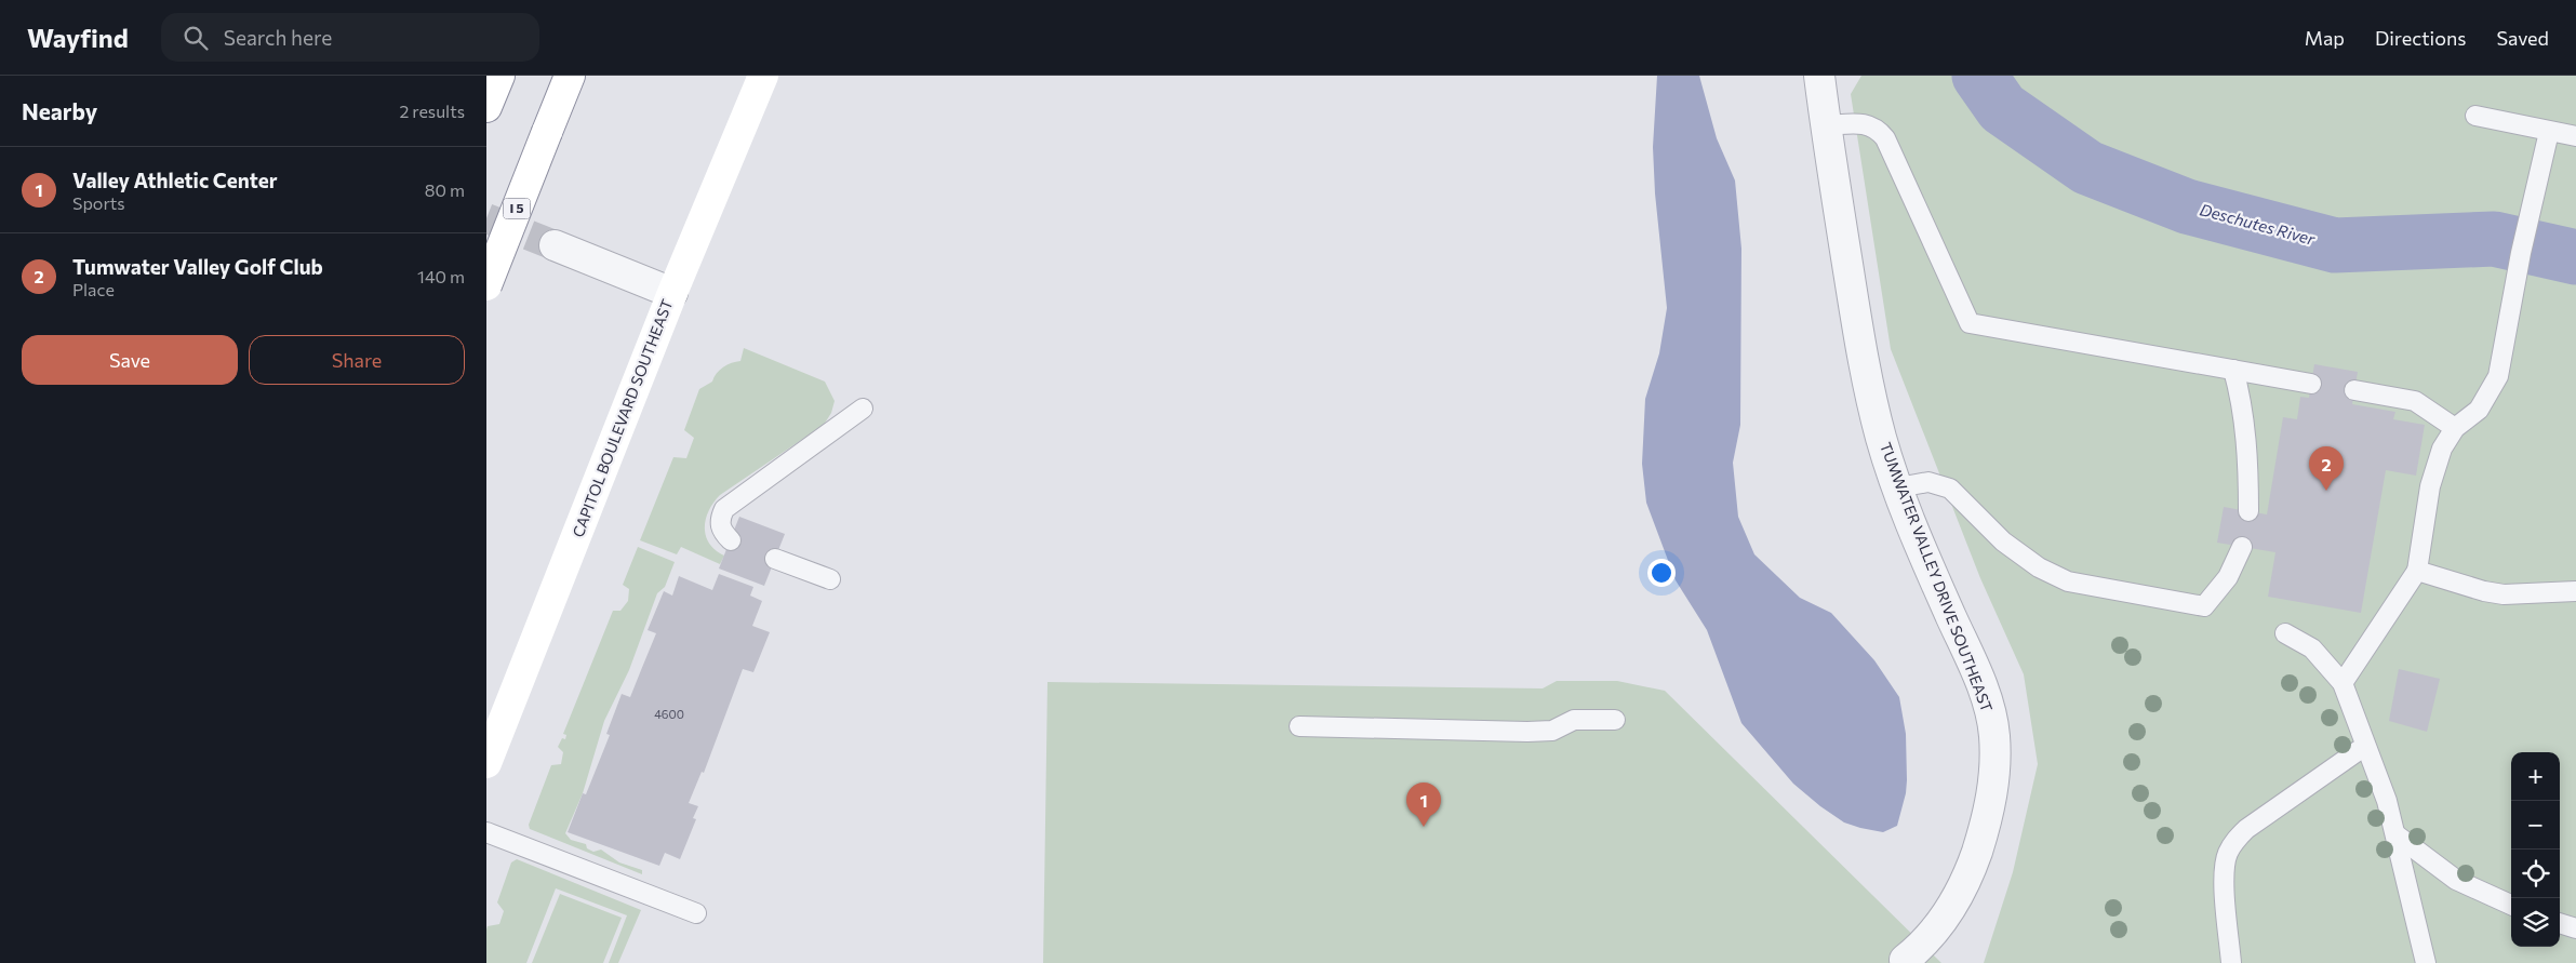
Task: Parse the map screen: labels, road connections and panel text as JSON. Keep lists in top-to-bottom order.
{
  "streets": {
    "main road": ["I 5", "CAPITOL BOULEVARD SOUTHEAST"],
    "street": ["TUMWATER VALLEY DRIVE SOUTHEAST"]
  },
  "water": ["Deschutes River"],
  "house_numbers": ["4600"],
  "page": {
    "header": "Wayfind",
    "search": "Search here",
    "nav": ["Map", "Directions", "Saved"],
    "heading": ["Nearby", "2 results"],
    "list": [
      {
        "mark": "1",
        "name": "Valley Athletic Center",
        "note": "Sports",
        "value": "80 m"
      },
      {
        "mark": "2",
        "name": "Tumwater Valley Golf Club",
        "note": "Place",
        "value": "140 m"
      }
    ],
    "buttons": ["Save", "Share"],
    "pins": ["2", "1"],
    "map_buttons": ["+", "−"]
  }
}
